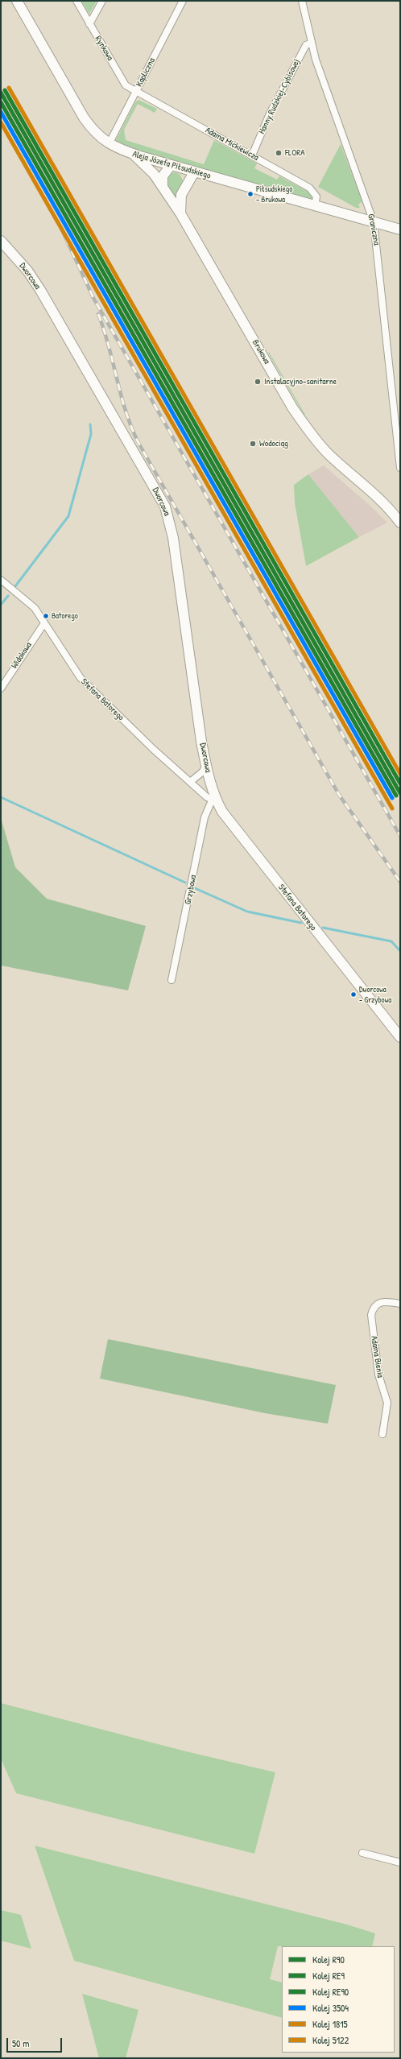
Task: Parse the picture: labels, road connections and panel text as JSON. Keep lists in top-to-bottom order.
{
  "streets": {
    "street": [
      "Rynkowa",
      "Kapliczna",
      "Hanny Rudzkiej-Cybisowej",
      "Adama Mickiewicza",
      "Aleja Józefa Piłsudskiego",
      "Graniczna",
      "Dworcowa",
      "Brukowa",
      "Widokowa",
      "Stefana Batorego",
      "Grzybowa",
      "Adama Bienia"
    ]
  },
  "crossings": [
    ["Rynkowa", "Kapliczna"],
    ["Rynkowa", "Adama Mickiewicza"],
    ["Kapliczna", "Adama Mickiewicza"],
    ["Kapliczna", "Aleja Józefa Piłsudskiego"],
    ["Hanny Rudzkiej-Cybisowej", "Adama Mickiewicza"],
    ["Hanny Rudzkiej-Cybisowej", "Graniczna"],
    ["Adama Mickiewicza", "Aleja Józefa Piłsudskiego"],
    ["Aleja Józefa Piłsudskiego", "Graniczna"],
    ["Aleja Józefa Piłsudskiego", "Brukowa"],
    ["Dworcowa", "Stefana Batorego"],
    ["Dworcowa", "Grzybowa"],
    ["Widokowa", "Stefana Batorego"],
    ["Stefana Batorego", "Grzybowa"]
  ],
  "places": [
    "FLORA",
    "Piłsudskiego - Brukowa",
    "Instalacyjno-sanitarne",
    "Wodociąg",
    "Batorego",
    "Dworcowa - Grzybowa"
  ],
  "lines": [
    "rail line 1815",
    "rail line RE90",
    "rail line R90",
    "rail line RE9",
    "rail line 3504",
    "rail line 5122"
  ],
  "legend": [
    "Kolej R90",
    "Kolej RE9",
    "Kolej RE90",
    "Kolej 3504",
    "Kolej 1815",
    "Kolej 5122"
  ],
  "scale_bar": "50 m"
}
